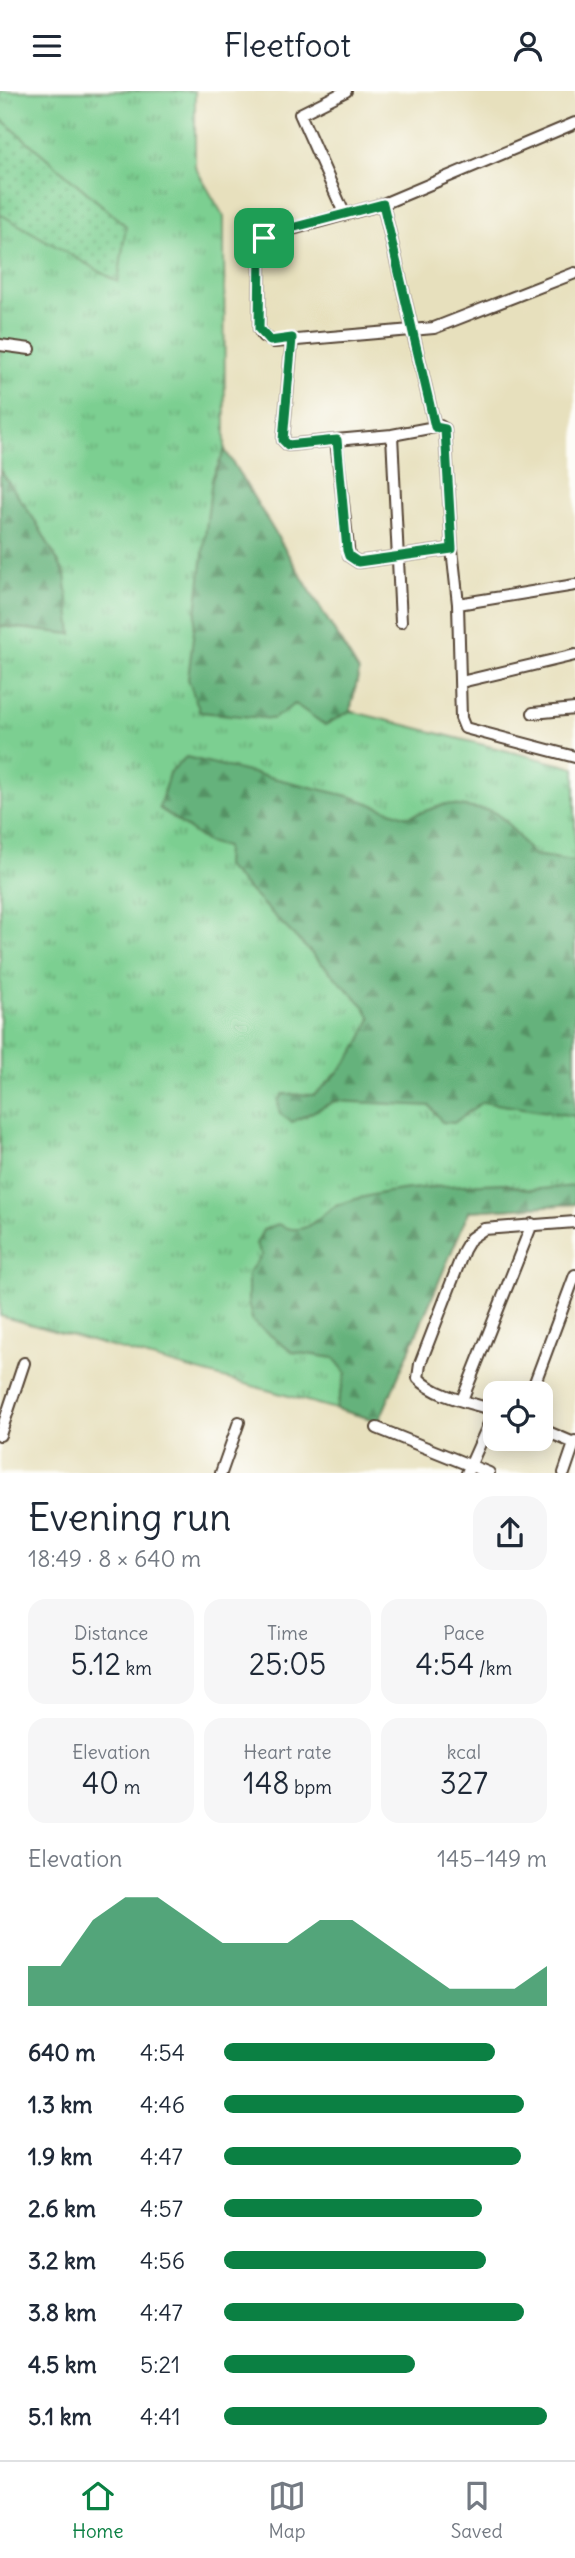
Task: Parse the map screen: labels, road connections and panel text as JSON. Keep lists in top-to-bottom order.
{
  "page": {
    "header": "Fleetfoot",
    "heading": ["Evening run", "18:49 · 8 × 640 m"],
    "stats": [
      ["Distance", "5.12 km"],
      ["Time", "25:05"],
      ["Pace", "4:54 /km"],
      ["Elevation", "40 m"],
      ["Heart rate", "148 bpm"],
      ["kcal", "327"]
    ],
    "chart": ["Elevation", "145–149 m"],
    "list": [
      {
        "name": "640 m",
        "note": "4:54"
      },
      {
        "name": "1.3 km",
        "note": "4:46"
      },
      {
        "name": "1.9 km",
        "note": "4:47"
      },
      {
        "name": "2.6 km",
        "note": "4:57"
      },
      {
        "name": "3.2 km",
        "note": "4:56"
      },
      {
        "name": "3.8 km",
        "note": "4:47"
      },
      {
        "name": "4.5 km",
        "note": "5:21"
      },
      {
        "name": "5.1 km",
        "note": "4:41"
      }
    ],
    "tabs": ["Home", "Map", "Saved"]
  }
}
